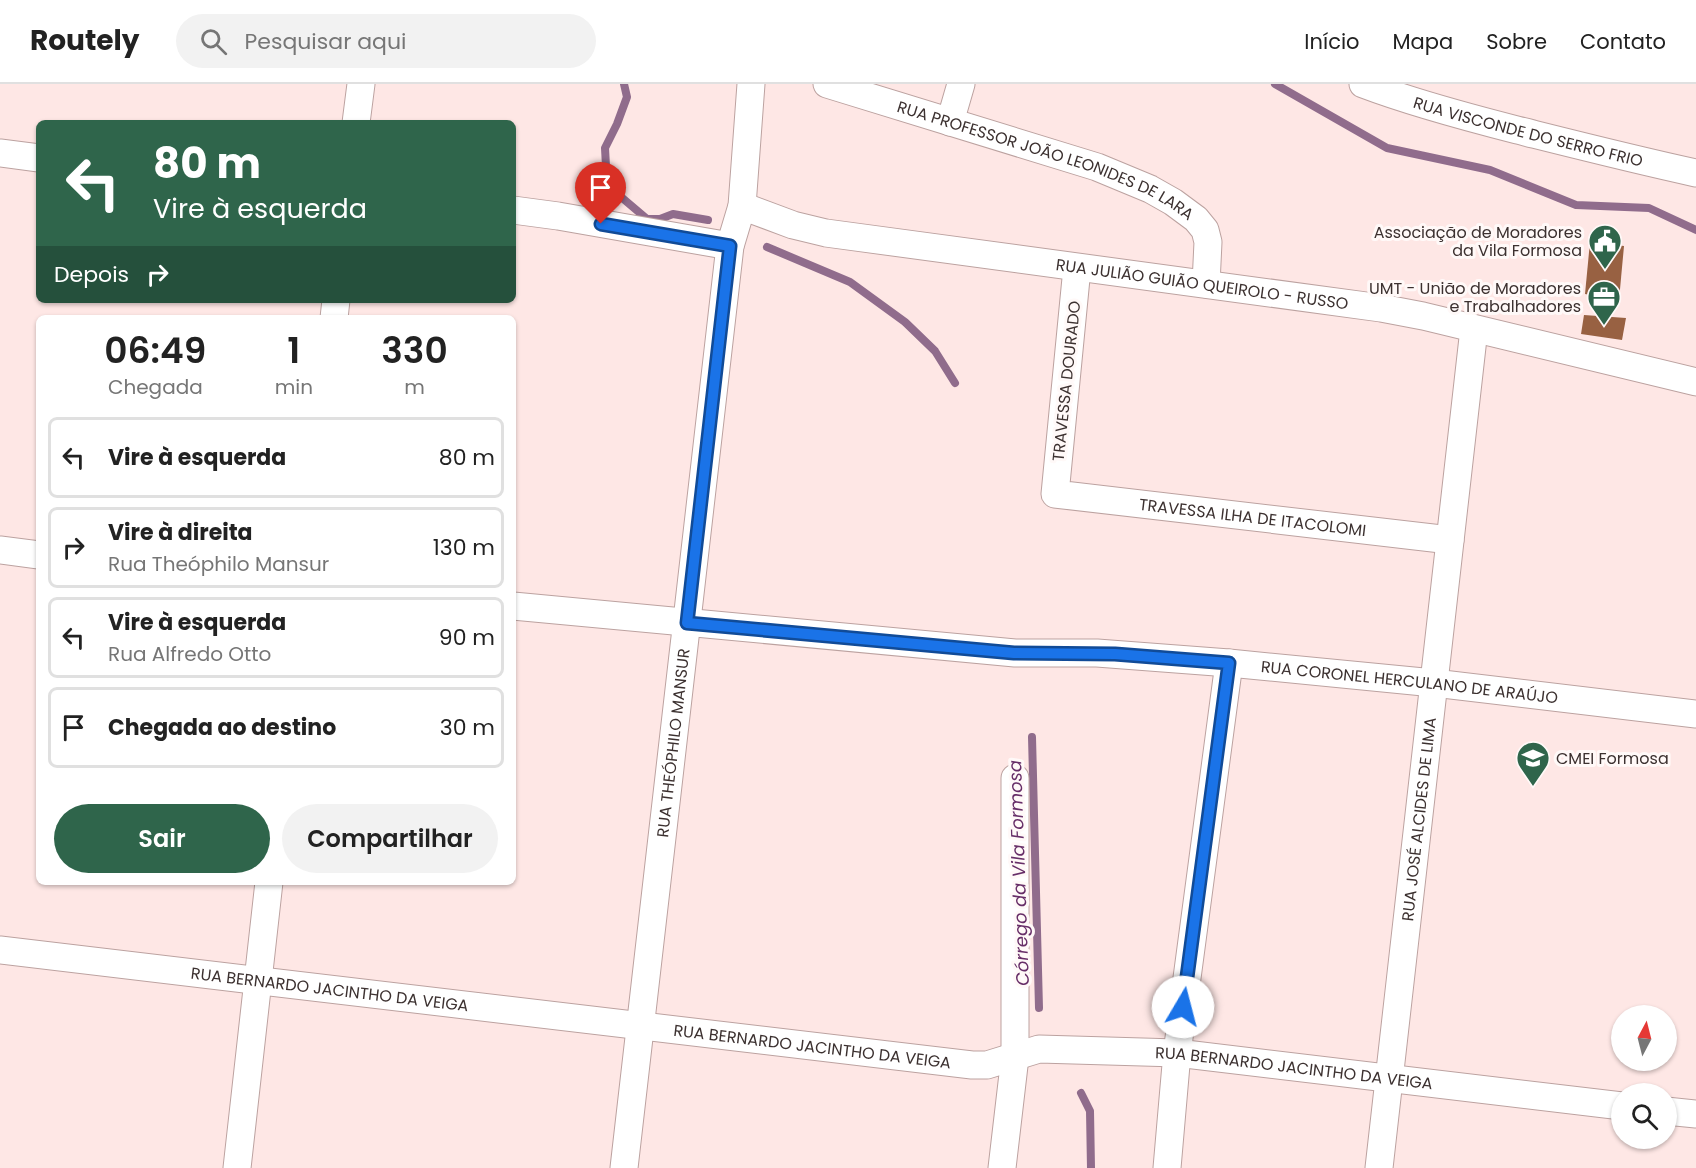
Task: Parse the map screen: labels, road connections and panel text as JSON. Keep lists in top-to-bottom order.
{
  "streets": {
    "street": [
      "RUA VISCONDE DO SERRO FRIO",
      "RUA PROFESSOR JOÃO LEONIDES DE LARA",
      "RUA JULIÃO GUIÃO QUEIROLO - RUSSO",
      "TRAVESSA DOURADO",
      "TRAVESSA ILHA DE ITACOLOMI",
      "RUA CORONEL HERCULANO DE ARAÚJO",
      "RUA THEÓPHILO MANSUR",
      "RUA JOSÉ ALCIDES DE LIMA",
      "RUA BERNARDO JACINTHO DA VEIGA"
    ]
  },
  "crossings": [
    ["RUA PROFESSOR JOÃO LEONIDES DE LARA", "RUA JULIÃO GUIÃO QUEIROLO - RUSSO"],
    ["RUA JULIÃO GUIÃO QUEIROLO - RUSSO", "TRAVESSA DOURADO"],
    ["RUA JULIÃO GUIÃO QUEIROLO - RUSSO", "RUA THEÓPHILO MANSUR"],
    ["RUA JULIÃO GUIÃO QUEIROLO - RUSSO", "RUA JOSÉ ALCIDES DE LIMA"],
    ["TRAVESSA DOURADO", "TRAVESSA ILHA DE ITACOLOMI"],
    ["TRAVESSA ILHA DE ITACOLOMI", "RUA JOSÉ ALCIDES DE LIMA"],
    ["RUA CORONEL HERCULANO DE ARAÚJO", "RUA THEÓPHILO MANSUR"],
    ["RUA CORONEL HERCULANO DE ARAÚJO", "RUA JOSÉ ALCIDES DE LIMA"],
    ["RUA THEÓPHILO MANSUR", "RUA BERNARDO JACINTHO DA VEIGA"],
    ["RUA JOSÉ ALCIDES DE LIMA", "RUA BERNARDO JACINTHO DA VEIGA"]
  ],
  "water": ["Córrego da Vila Formosa"],
  "places": {
    "public building": ["Associação de Moradores da Vila Formosa"],
    "office": ["UMT - União de Moradores e Trabalhadores"],
    "school or university": ["CMEI Formosa"]
  },
  "north": "top",
  "page": {
    "header": "Routely",
    "search": "Pesquisar aqui",
    "nav": [
      "Início",
      "Mapa",
      "Sobre",
      "Contato"
    ],
    "turn": ["80 m", "Vire à esquerda"],
    "then": "Depois",
    "eta": [
      "06:49",
      "Chegada",
      "1",
      "min",
      "330",
      "m"
    ],
    "list": [
      {
        "name": "Vire à esquerda",
        "value": "80 m"
      },
      {
        "name": "Vire à direita",
        "note": "Rua Theóphilo Mansur",
        "value": "130 m"
      },
      {
        "name": "Vire à esquerda",
        "note": "Rua Alfredo Otto",
        "value": "90 m"
      },
      {
        "name": "Chegada ao destino",
        "value": "30 m"
      }
    ],
    "buttons": ["Sair", "Compartilhar"]
  }
}
